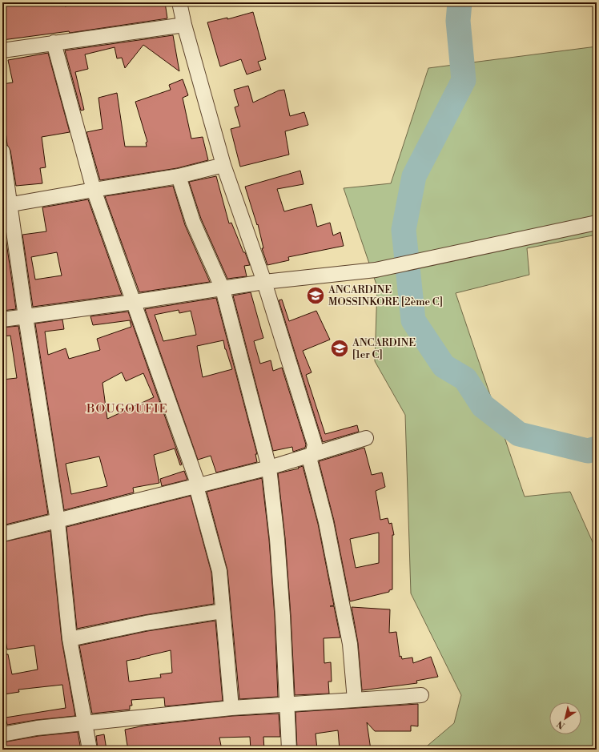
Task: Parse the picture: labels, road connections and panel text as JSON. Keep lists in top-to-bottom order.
{
  "districts": ["BOUGOUFIE"],
  "places": {
    "school or university": ["ANCARDINE MOSSINKORE [2ème C]", "ANCARDINE [1er C]"]
  },
  "north": "bottom left"
}
